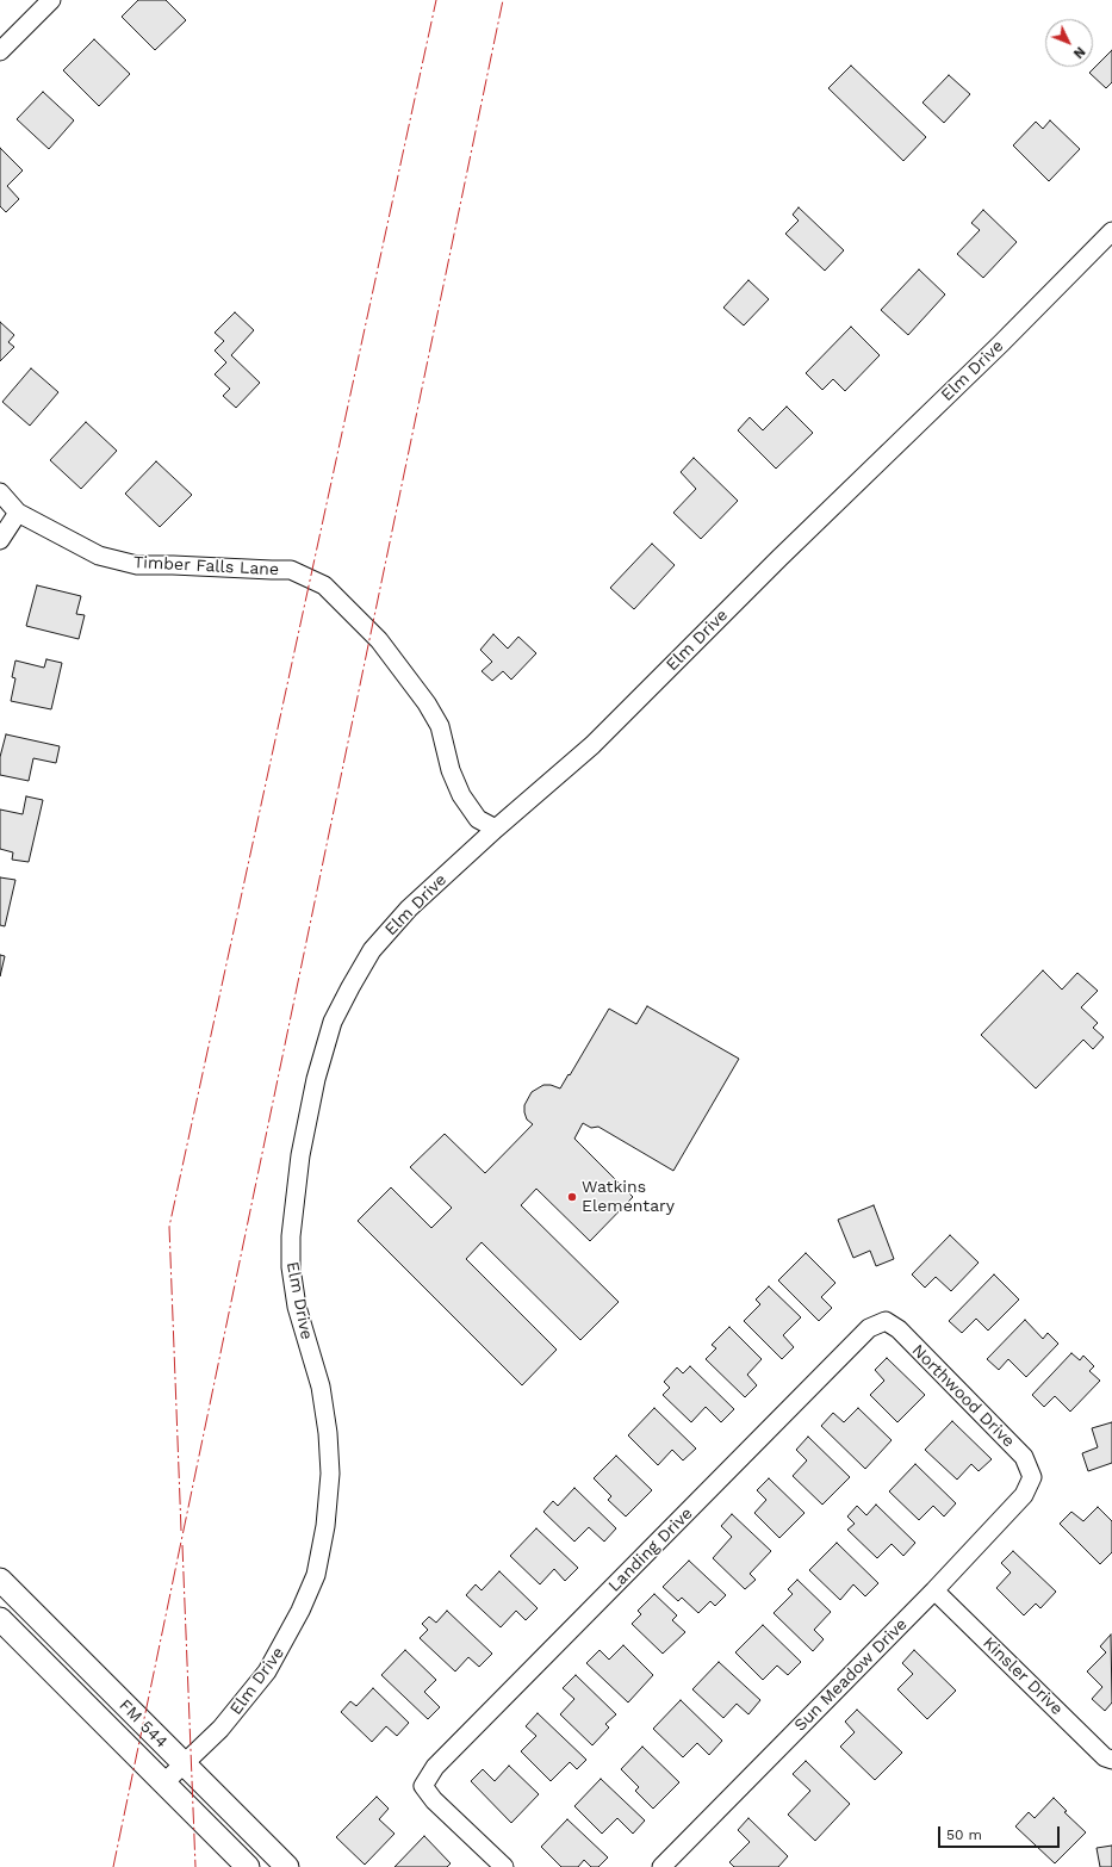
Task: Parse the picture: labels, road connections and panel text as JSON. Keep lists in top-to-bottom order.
{
  "streets": {
    "main road": ["FM 544"],
    "street": [
      "Elm Drive",
      "Timber Falls Lane",
      "Northwood Drive",
      "Landing Drive",
      "Sun Meadow Drive",
      "Kinsler Drive"
    ]
  },
  "crossings": [
    ["Elm Drive", "Timber Falls Lane"],
    ["Elm Drive", "FM 544"],
    ["Northwood Drive", "Landing Drive"],
    ["Northwood Drive", "Sun Meadow Drive"],
    ["Sun Meadow Drive", "Kinsler Drive"]
  ],
  "places": ["Watkins Elementary"],
  "scale_bar": "50 m",
  "north": "bottom right"
}
